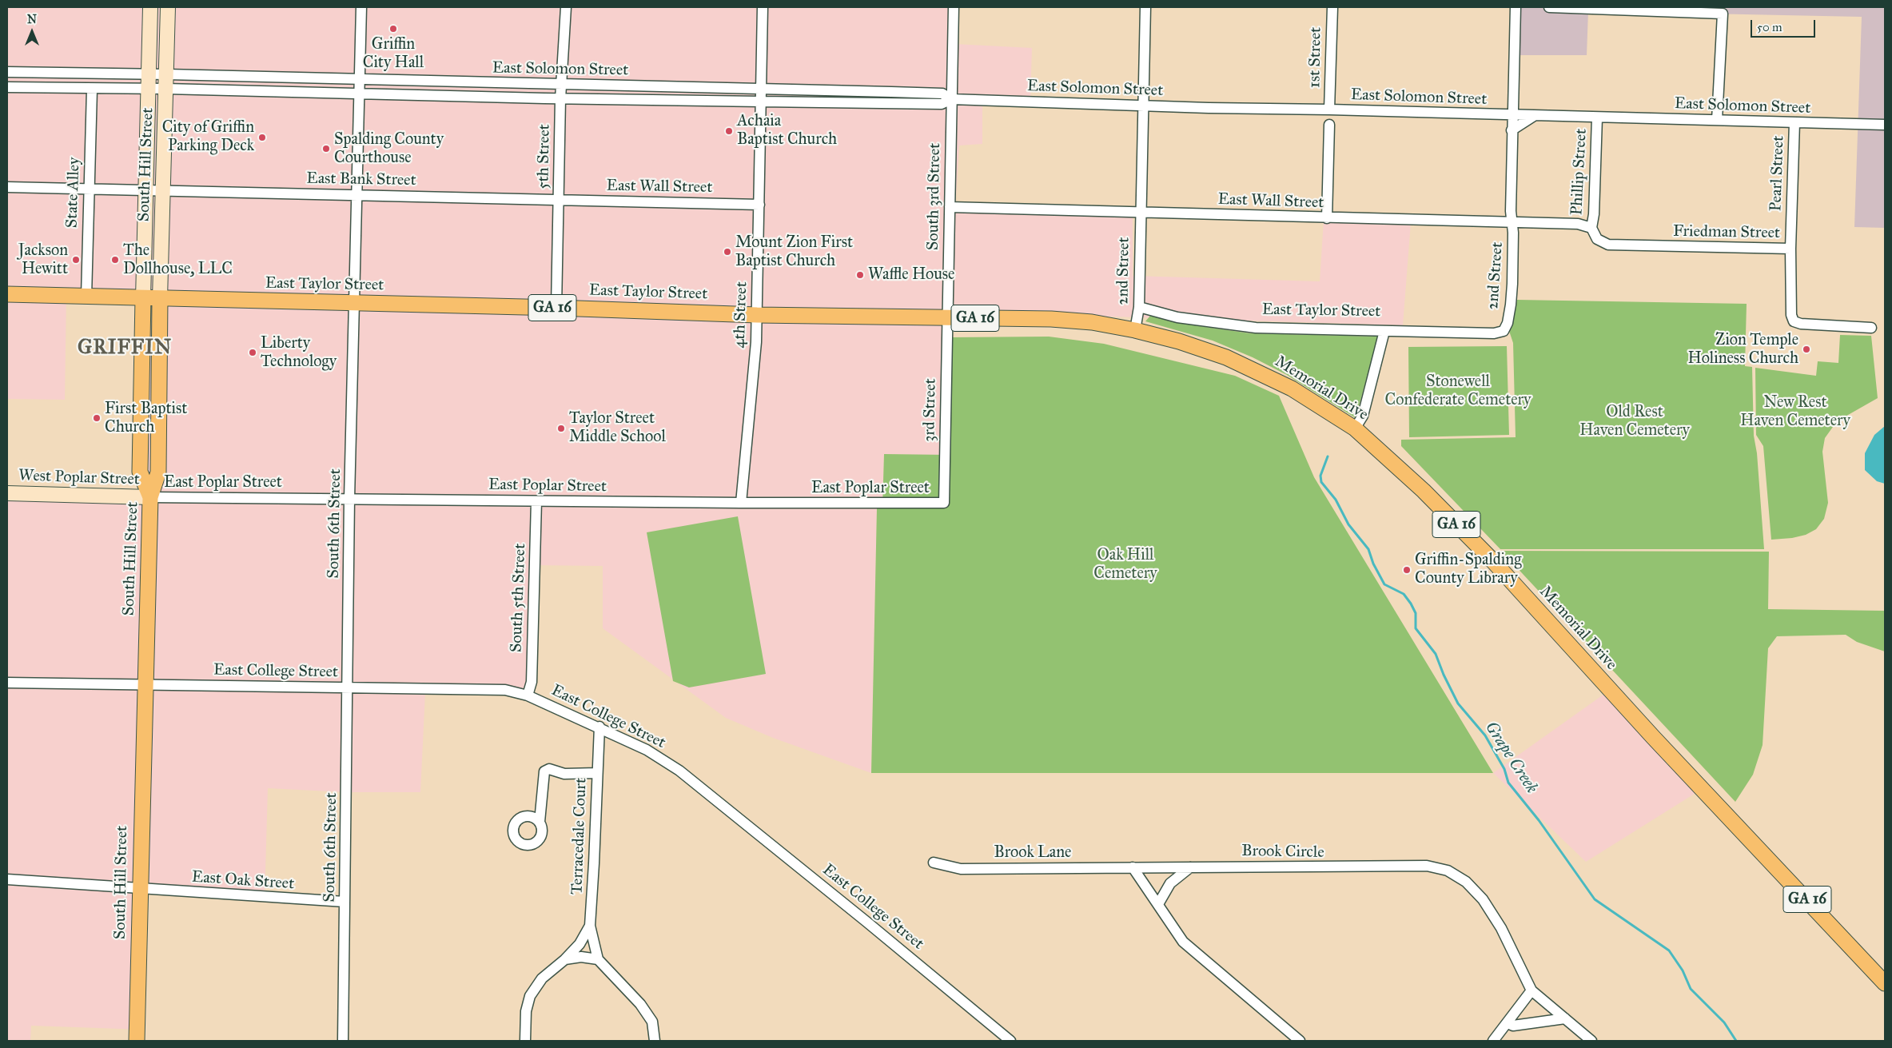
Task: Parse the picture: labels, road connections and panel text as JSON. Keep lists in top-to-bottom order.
{
  "streets": {
    "main road": [
      "South Hill Street",
      "East Taylor Street",
      "GA 16",
      "Memorial Drive",
      "West Poplar Street"
    ],
    "street": [
      "1st Street",
      "East Solomon Street",
      "5th Street",
      "Phillip Street",
      "Pearl Street",
      "East Bank Street",
      "East Wall Street",
      "State Alley",
      "South 3rd Street",
      "Friedman Street",
      "2nd Street",
      "4th Street",
      "3rd Street",
      "East Poplar Street",
      "South 6th Street",
      "South 5th Street",
      "East College Street",
      "Terracedale Court",
      "Brook Circle",
      "Brook Lane",
      "East Oak Street"
    ]
  },
  "crossings": [
    ["1st Street", "East Solomon Street"],
    ["East Solomon Street", "5th Street"],
    ["East Solomon Street", "South Hill Street"],
    ["East Solomon Street", "Phillip Street"],
    ["East Solomon Street", "Pearl Street"],
    ["East Solomon Street", "State Alley"],
    ["East Solomon Street", "South 3rd Street"],
    ["East Solomon Street", "2nd Street"],
    ["East Solomon Street", "4th Street"],
    ["East Solomon Street", "South 6th Street"],
    ["5th Street", "East Bank Street"],
    ["5th Street", "East Wall Street"],
    ["5th Street", "East Taylor Street"],
    ["South Hill Street", "East Bank Street"],
    ["South Hill Street", "East Taylor Street"],
    ["South Hill Street", "West Poplar Street"],
    ["South Hill Street", "East Poplar Street"],
    ["South Hill Street", "East College Street"],
    ["South Hill Street", "East Oak Street"],
    ["Phillip Street", "East Wall Street"],
    ["Phillip Street", "Friedman Street"],
    ["Pearl Street", "Friedman Street"],
    ["East Bank Street", "East Wall Street"],
    ["East Bank Street", "State Alley"],
    ["East Bank Street", "South 6th Street"],
    ["East Wall Street", "South 3rd Street"],
    ["East Wall Street", "Friedman Street"],
    ["East Wall Street", "2nd Street"],
    ["East Wall Street", "4th Street"],
    ["State Alley", "East Taylor Street"],
    ["South 3rd Street", "East Taylor Street"],
    ["South 3rd Street", "3rd Street"],
    ["2nd Street", "East Taylor Street"],
    ["2nd Street", "Memorial Drive"],
    ["East Taylor Street", "4th Street"],
    ["East Taylor Street", "Memorial Drive"],
    ["East Taylor Street", "3rd Street"],
    ["East Taylor Street", "South 6th Street"],
    ["4th Street", "East Poplar Street"],
    ["3rd Street", "East Poplar Street"],
    ["West Poplar Street", "East Poplar Street"],
    ["East Poplar Street", "South 6th Street"],
    ["East Poplar Street", "South 5th Street"],
    ["South 6th Street", "East College Street"],
    ["South 6th Street", "East Oak Street"],
    ["South 5th Street", "East College Street"],
    ["East College Street", "Terracedale Court"],
    ["Brook Circle", "Brook Lane"]
  ],
  "districts": ["GRIFFIN"],
  "water": ["Grape Creek"],
  "parks": [
    "Stonewell Confederate Cemetery",
    "New Rest Haven Cemetery",
    "Old Rest Haven Cemetery",
    "Oak Hill Cemetery"
  ],
  "places": [
    "Griffin City Hall",
    "Achaia Baptist Church",
    "City of Griffin Parking Deck",
    "Spalding County Courthouse",
    "Mount Zion First Baptist Church",
    "Jackson Hewitt",
    "The Dollhouse, LLC",
    "Waffle House",
    "Zion Temple Holiness Church",
    "Liberty Technology",
    "First Baptist Church",
    "Taylor Street Middle School",
    "Griffin-Spalding County Library"
  ],
  "scale_bar": "50 m",
  "north": "top"
}
